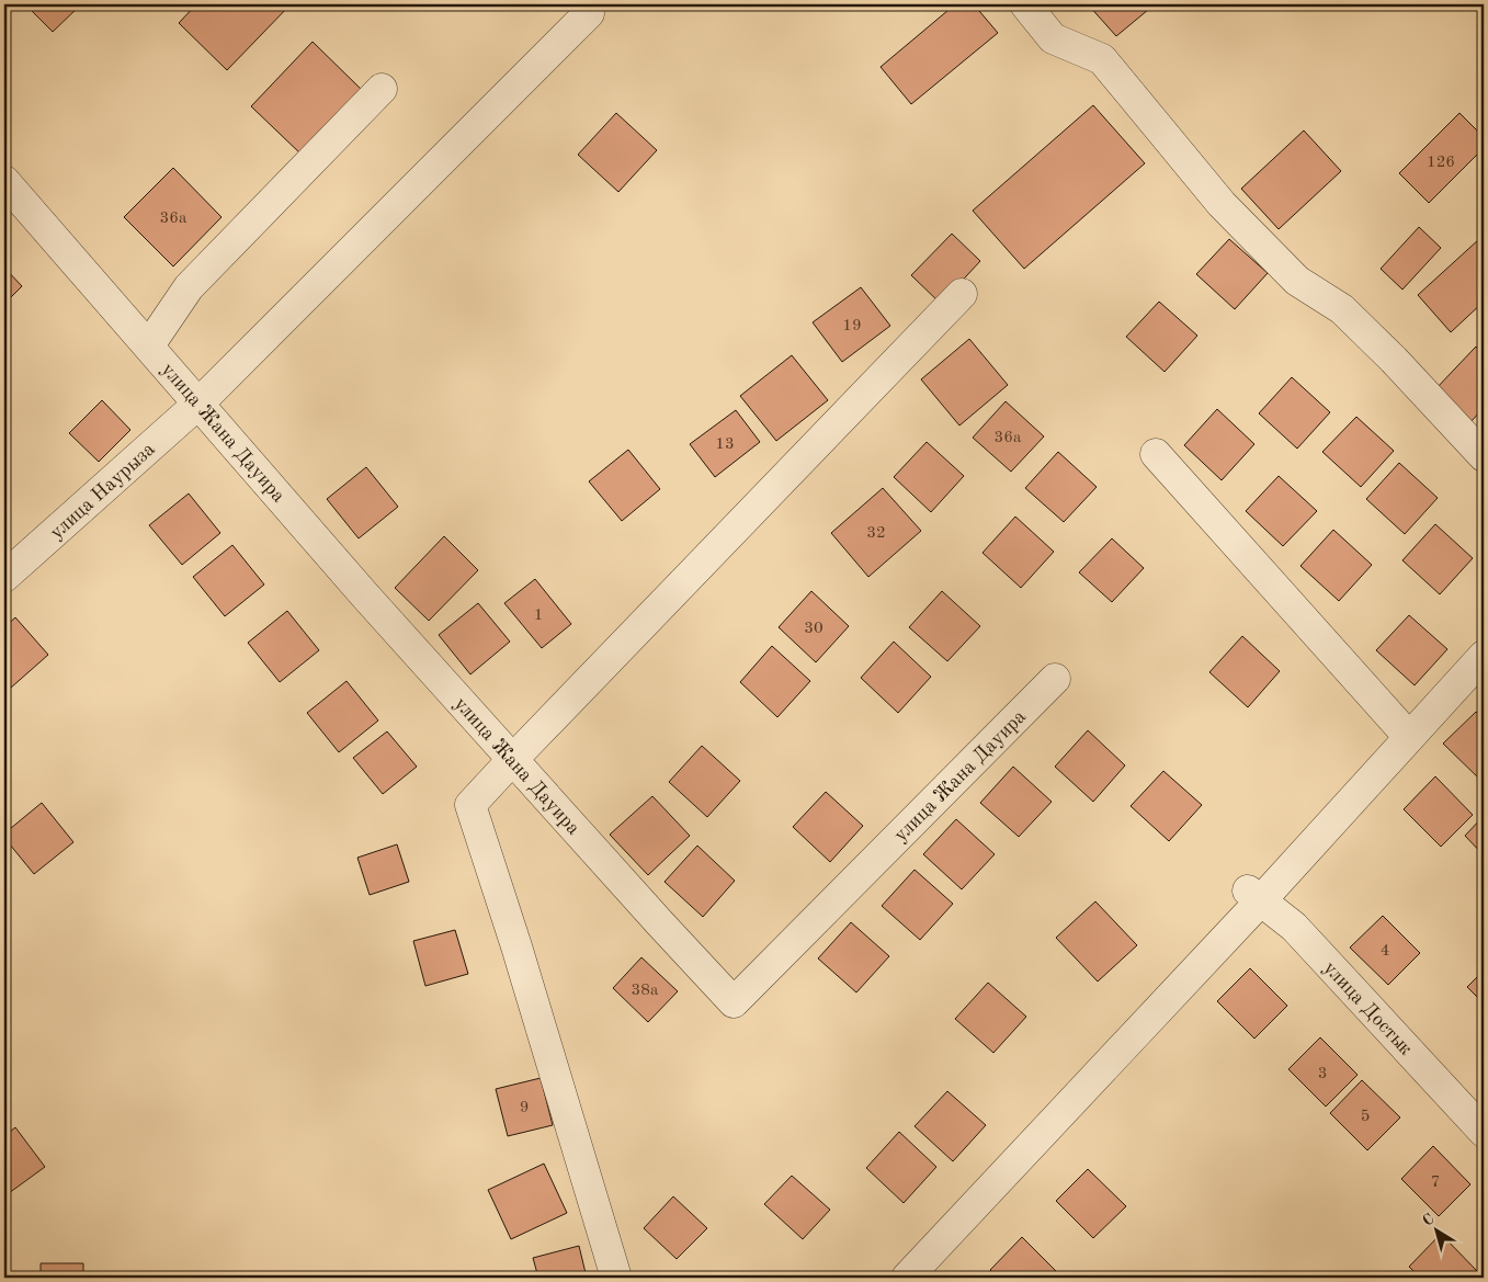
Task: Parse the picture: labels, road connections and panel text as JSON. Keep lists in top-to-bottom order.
{
  "streets": {
    "street": ["улица Жана Дауира", "улица Наурыза", "улица Достык"]
  },
  "crossings": [
    ["улица Жана Дауира", "улица Наурыза"]
  ],
  "house_numbers": [
    "126",
    "36а",
    "19",
    "36а",
    "13",
    "32",
    "1",
    "30",
    "4",
    "38а",
    "3",
    "9",
    "5",
    "7"
  ],
  "north": "top left"
}
